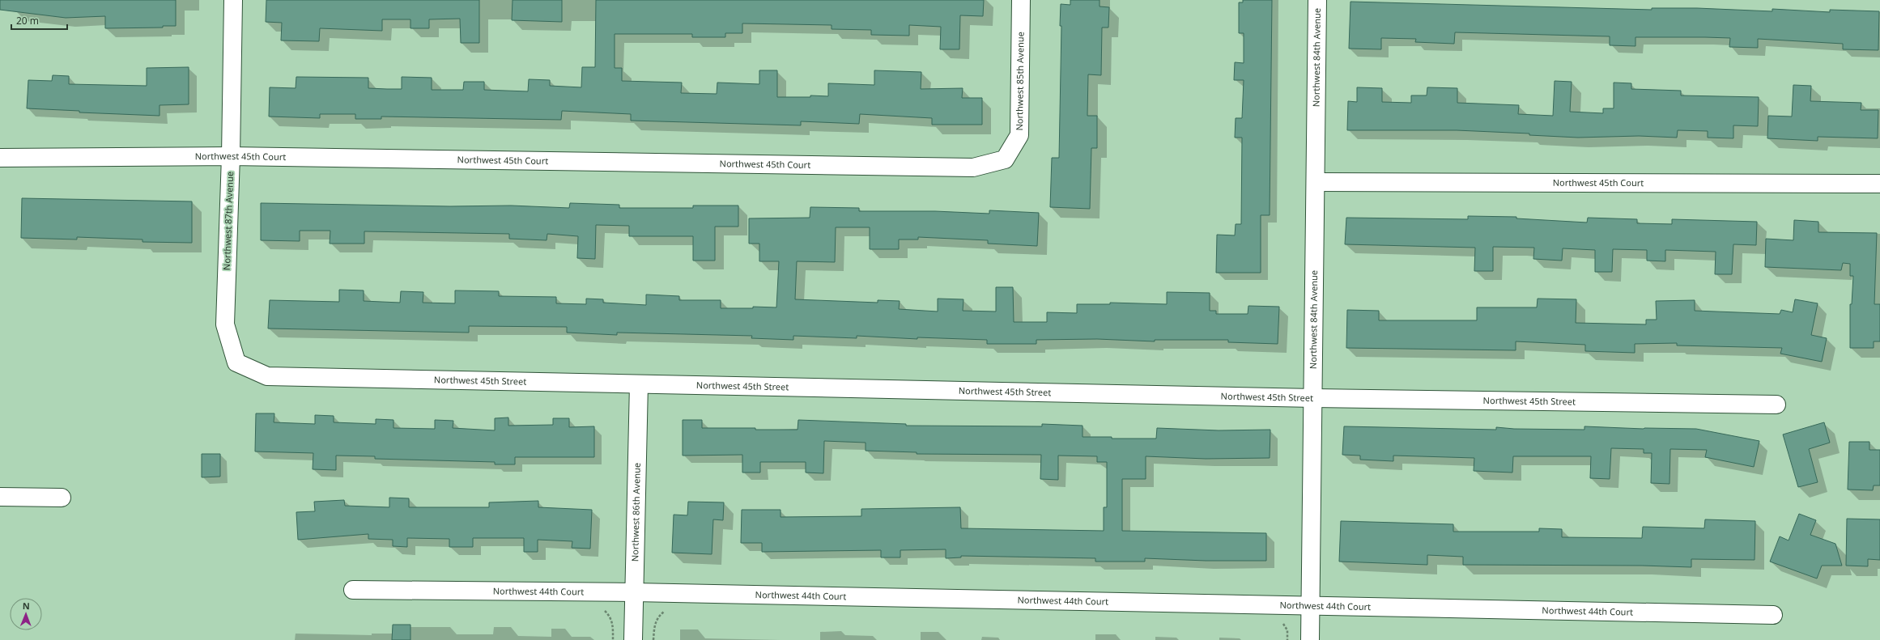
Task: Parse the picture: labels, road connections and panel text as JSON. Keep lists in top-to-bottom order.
{
  "streets": {
    "street": [
      "Northwest 84th Avenue",
      "Northwest 85th Avenue",
      "Northwest 45th Court",
      "Northwest 87th Avenue",
      "Northwest 45th Street",
      "Northwest 86th Avenue",
      "Northwest 44th Court"
    ]
  },
  "crossings": [
    ["Northwest 84th Avenue", "Northwest 45th Court"],
    ["Northwest 84th Avenue", "Northwest 45th Street"],
    ["Northwest 84th Avenue", "Northwest 44th Court"],
    ["Northwest 85th Avenue", "Northwest 45th Court"],
    ["Northwest 45th Court", "Northwest 87th Avenue"],
    ["Northwest 87th Avenue", "Northwest 45th Street"],
    ["Northwest 45th Street", "Northwest 86th Avenue"],
    ["Northwest 86th Avenue", "Northwest 44th Court"]
  ],
  "scale_bar": "20 m",
  "north": "top"
}
